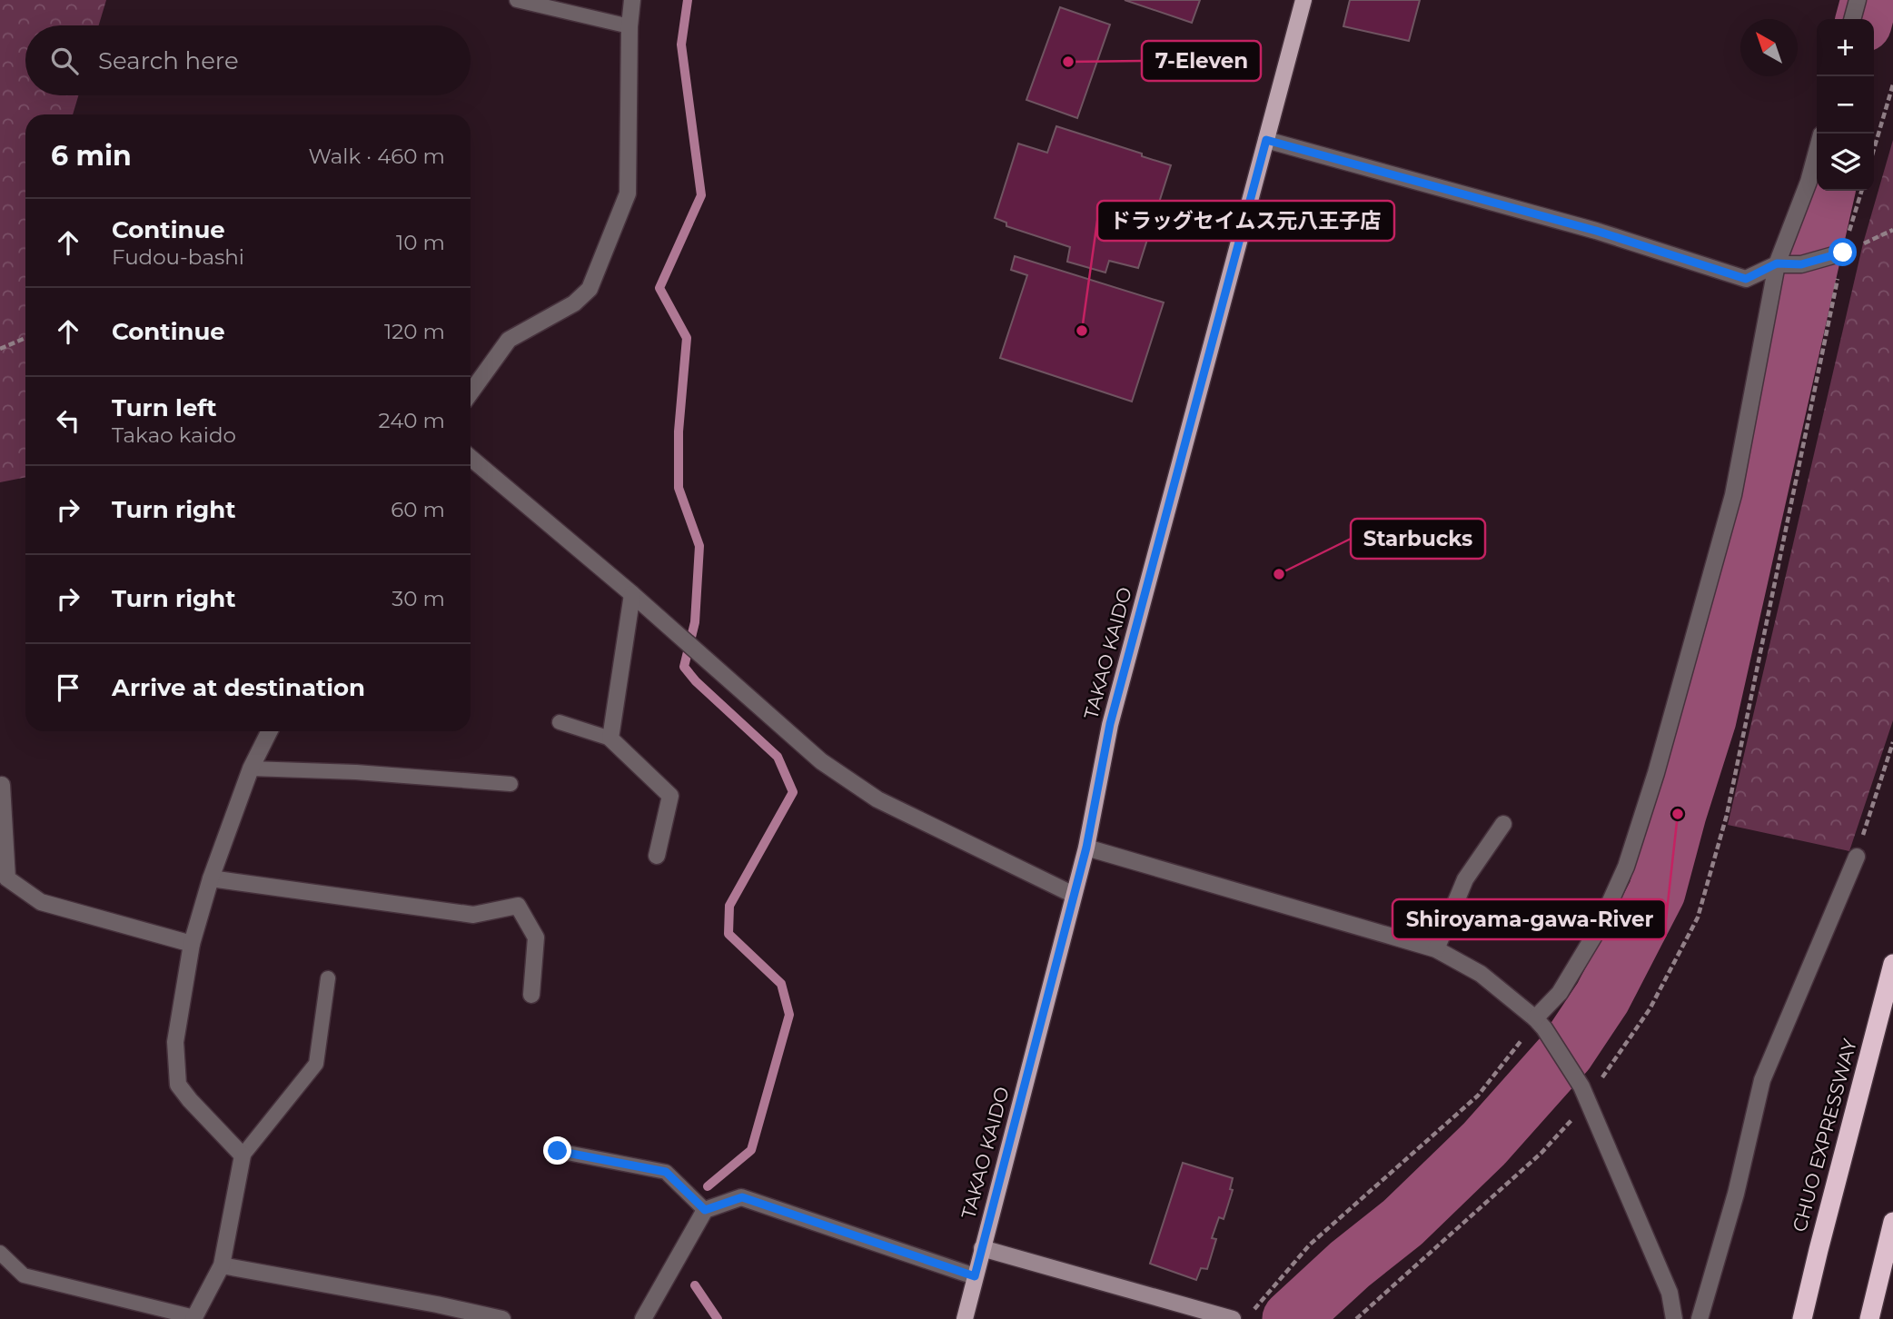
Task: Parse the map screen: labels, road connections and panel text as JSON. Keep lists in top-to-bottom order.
{
  "streets": {
    "highway": ["CHUO EXPRESSWAY"],
    "main road": ["TAKAO KAIDO"]
  },
  "places": [
    "7-Eleven",
    "ドラッグセイムス元八王子店",
    "Starbucks",
    "Shiroyama-gawa-River"
  ],
  "north": "top left",
  "page": {
    "map_buttons": ["+", "−"],
    "search": "Search here",
    "heading": ["6 min", "Walk · 460 m"],
    "list": [
      ["Continue", "Fudou-bashi", "10 m"],
      ["Continue", "120 m"],
      ["Turn left", "Takao kaido", "240 m"],
      ["Turn right", "60 m"],
      ["Turn right", "30 m"],
      "Arrive at destination"
    ]
  }
}
